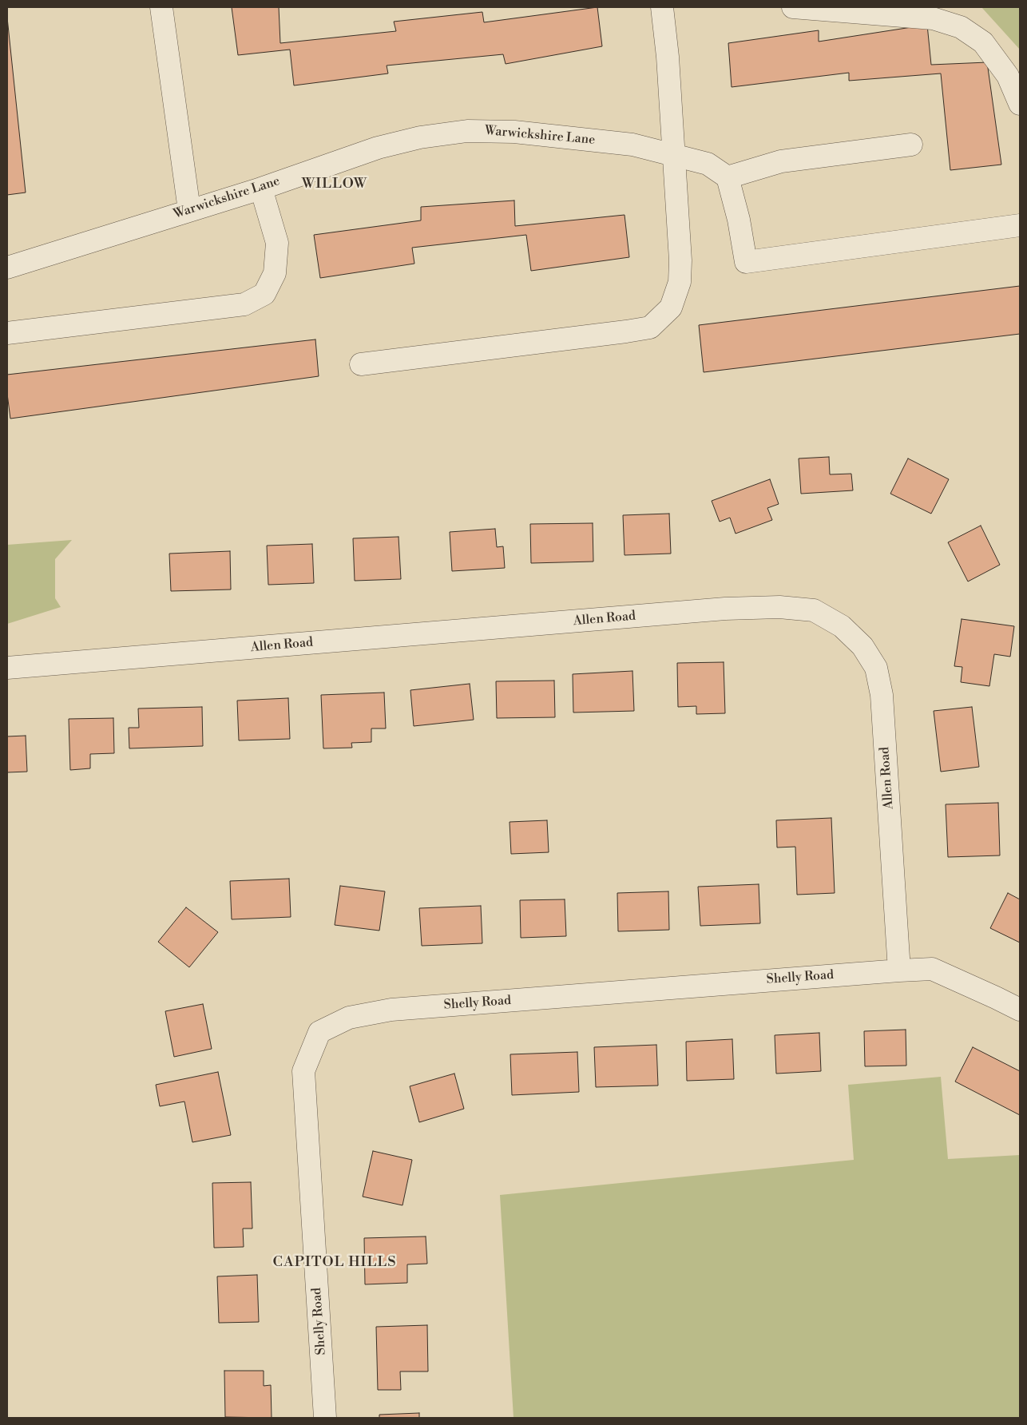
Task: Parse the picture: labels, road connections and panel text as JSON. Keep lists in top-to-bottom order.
{
  "streets": {
    "street": ["Warwickshire Lane", "Allen Road", "Shelly Road"]
  },
  "crossings": [
    ["Allen Road", "Shelly Road"]
  ],
  "districts": ["WILLOW", "CAPITOL HILLS"]
}
